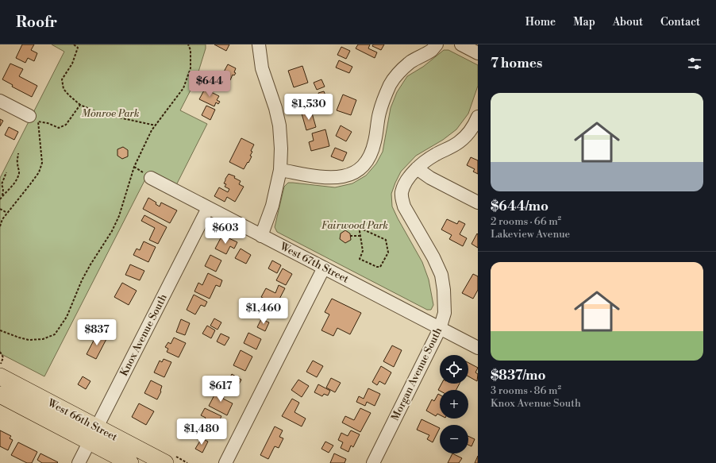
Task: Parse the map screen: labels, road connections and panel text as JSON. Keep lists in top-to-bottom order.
{
  "streets": {
    "main road": ["West 66th Street"],
    "street": ["West 67th Street", "Knox Avenue South", "Morgan Avenue South"]
  },
  "crossings": [
    ["West 67th Street", "Knox Avenue South"],
    ["West 67th Street", "Morgan Avenue South"],
    ["Knox Avenue South", "West 66th Street"]
  ],
  "parks": ["Monroe Park", "Fairwood Park"],
  "page": {
    "header": "Roofr",
    "nav": [
      "Home",
      "Map",
      "About",
      "Contact"
    ],
    "heading": "7 homes",
    "price": [
      "$644",
      "$1,530",
      "$603",
      "$1,460",
      "$837",
      "$617",
      "$1,480"
    ],
    "list": [
      {
        "name": "$644/mo",
        "note": "2 rooms · 66 m² · Lakeview Avenue"
      },
      {
        "name": "$837/mo",
        "note": "3 rooms · 86 m² · Knox Avenue South"
      }
    ],
    "map_buttons": ["+", "−"]
  }
}
